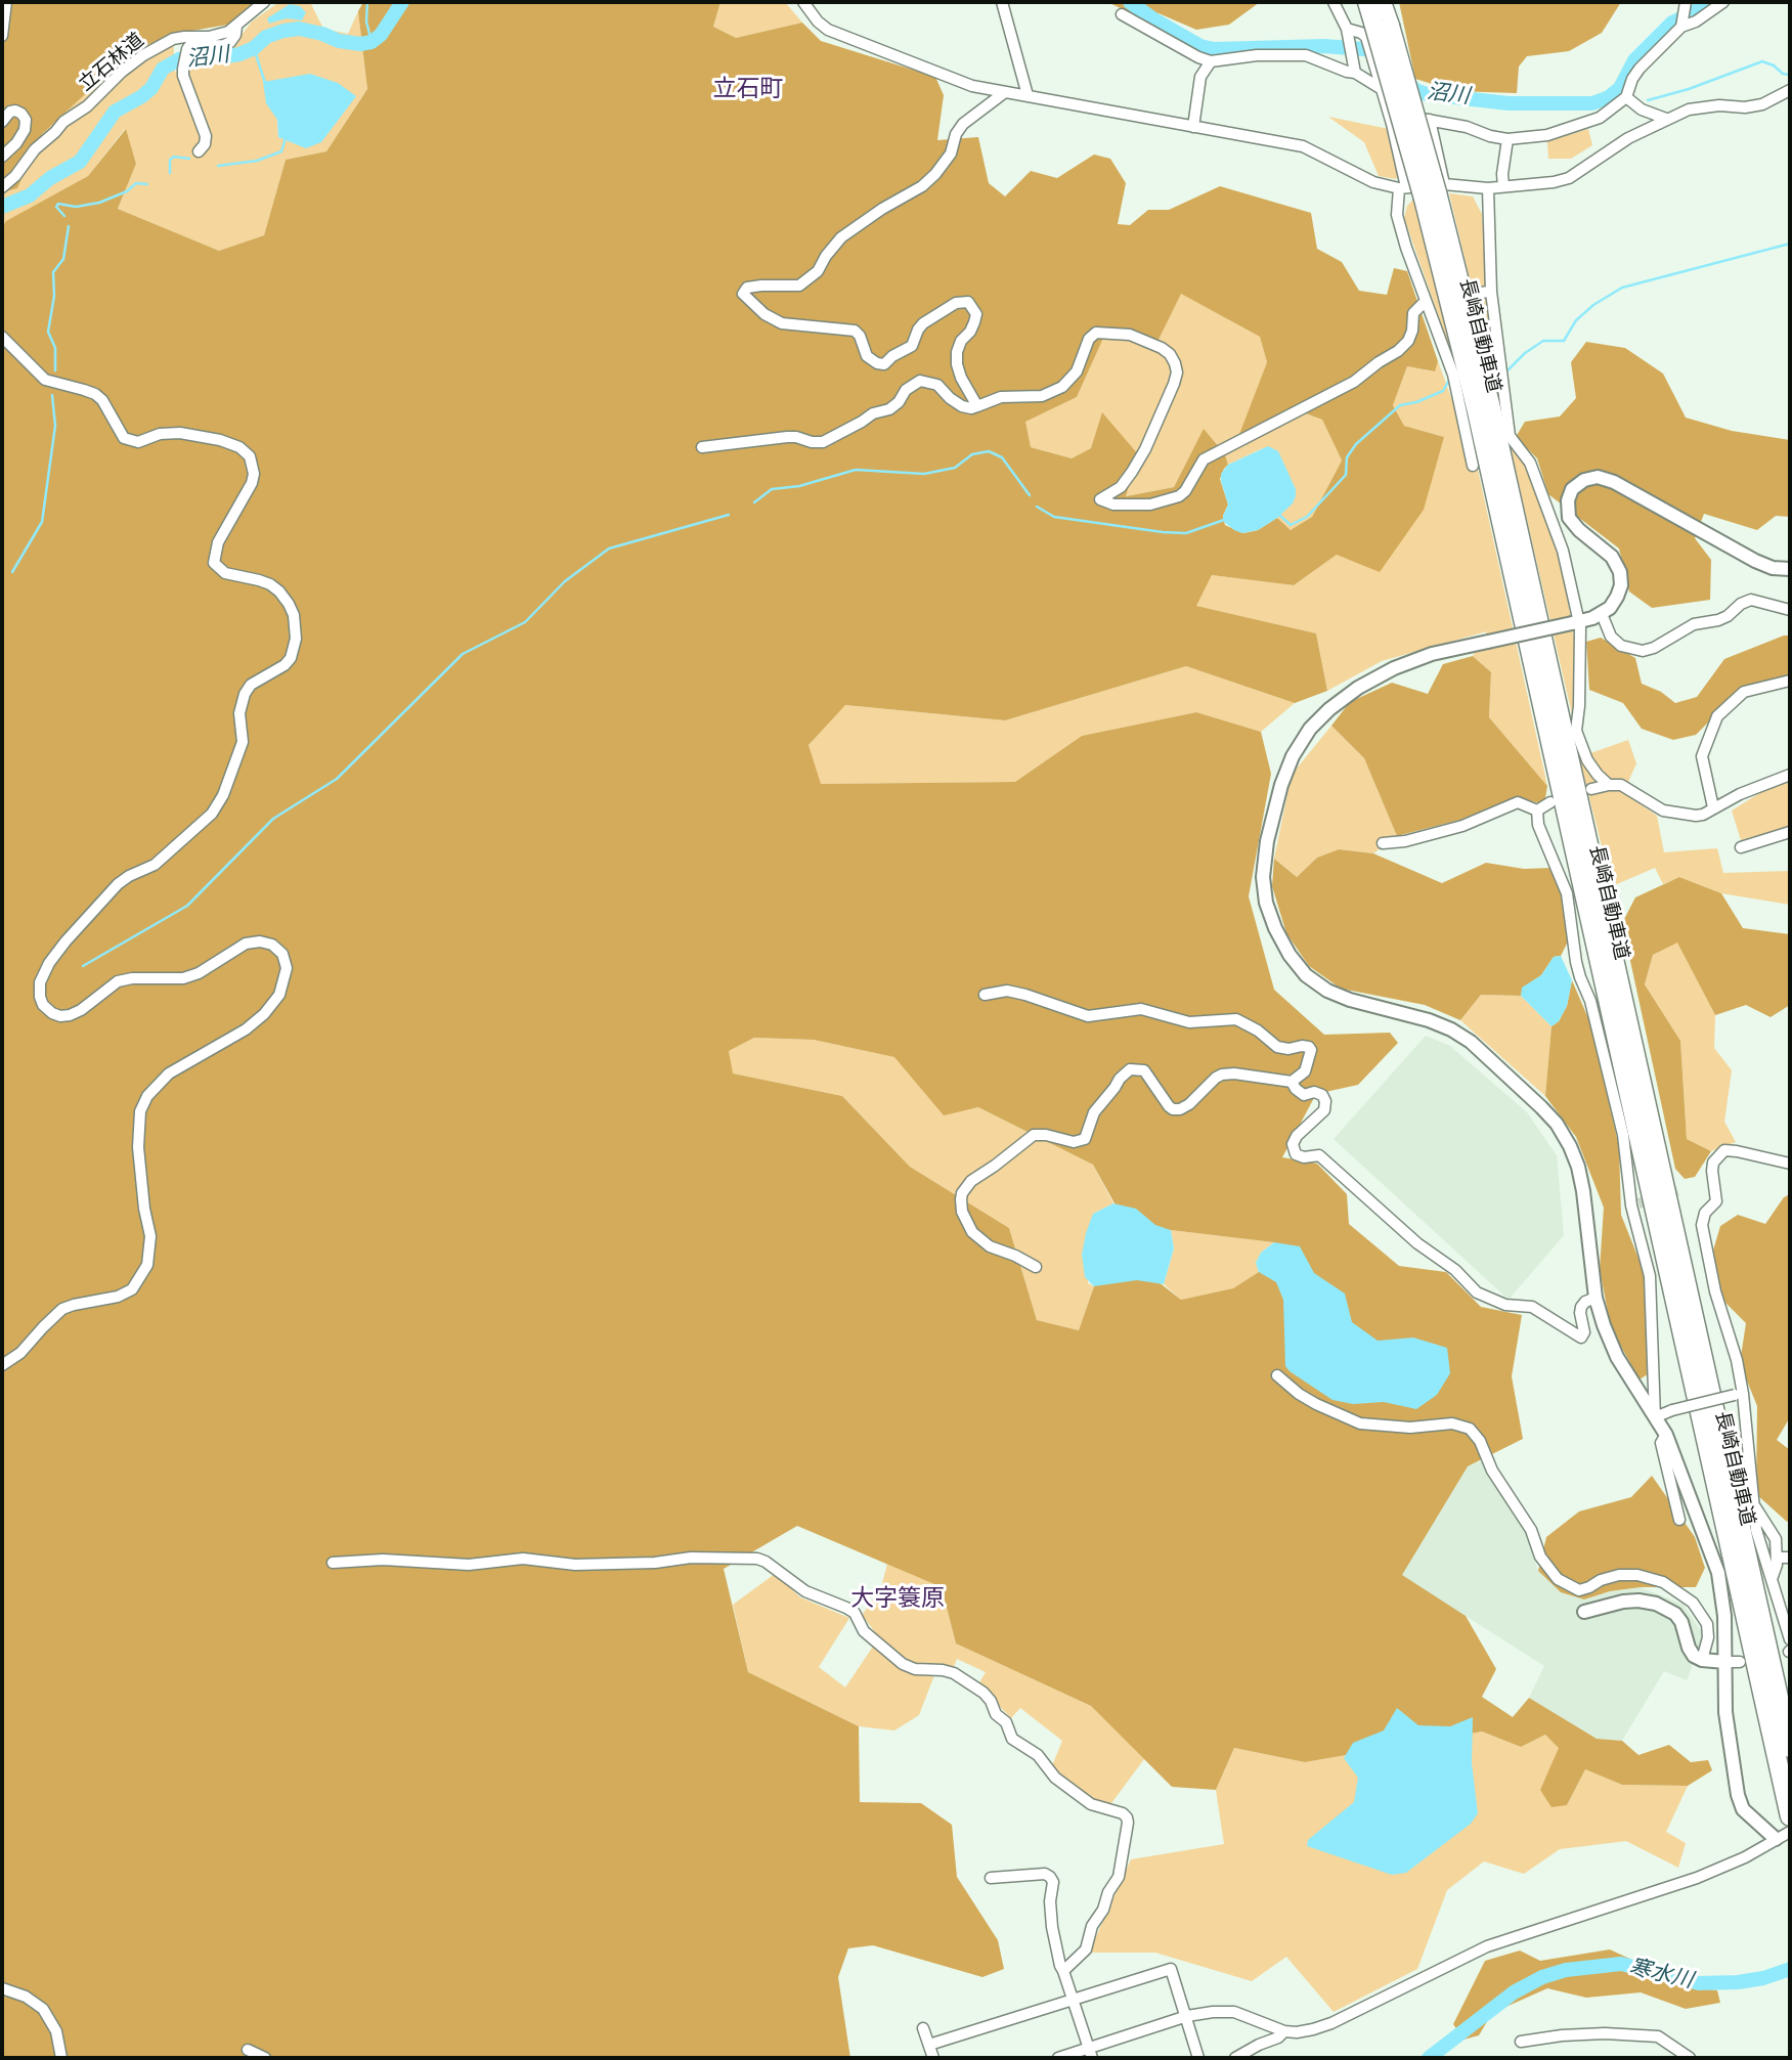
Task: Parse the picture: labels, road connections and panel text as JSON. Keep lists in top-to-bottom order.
{
  "streets": {
    "highway": ["長崎自動車道"],
    "street": ["立石林道"]
  },
  "districts": ["立石町", "大字簑原"],
  "water": ["沼川", "寒水川"]
}
